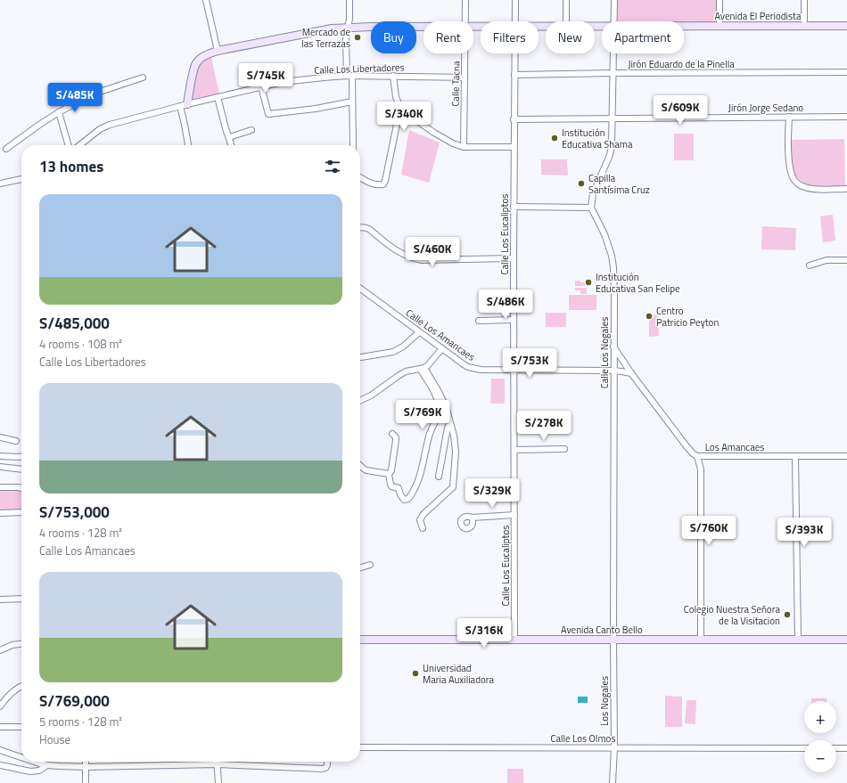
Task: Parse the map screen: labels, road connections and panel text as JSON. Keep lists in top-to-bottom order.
{
  "streets": {
    "street": [
      "Avenida El Periodista",
      "Jirón Eduardo de la Pinella",
      "Calle Los Libertadores",
      "Calle Tacna",
      "Jirón Jorge Sedano",
      "Calle Los Eucaliptos",
      "Calle Los Amancaes",
      "Calle Los Nogales",
      "Los Amancaes",
      "Avenida Canto Bello",
      "Los Nogales",
      "Calle Los Olmos"
    ]
  },
  "crossings": [
    ["Avenida El Periodista", "Calle Los Libertadores"],
    ["Jirón Eduardo de la Pinella", "Calle Los Eucaliptos"],
    ["Calle Los Libertadores", "Calle Tacna"],
    ["Jirón Jorge Sedano", "Calle Los Eucaliptos"],
    ["Calle Los Eucaliptos", "Calle Los Amancaes"],
    ["Calle Los Eucaliptos", "Avenida Canto Bello"],
    ["Calle Los Amancaes", "Calle Los Nogales"],
    ["Calle Los Amancaes", "Los Amancaes"],
    ["Calle Los Nogales", "Los Amancaes"],
    ["Calle Los Nogales", "Avenida Canto Bello"],
    ["Calle Los Nogales", "Los Nogales"],
    ["Avenida Canto Bello", "Los Nogales"],
    ["Los Nogales", "Calle Los Olmos"]
  ],
  "places": [
    "Mercado de las Terrazas",
    "Institución Educativa Shama",
    "Capilla Santísima Cruz",
    "Institución Educativa San Felipe",
    "Centro Patricio Peyton",
    "Colegio Nuestra Señora de la Visitacion",
    "Universidad Maria Auxiliadora"
  ],
  "page": {
    "chip": [
      "Buy",
      "Rent",
      "Filters",
      "New",
      "Apartment"
    ],
    "price": [
      "S/745K",
      "S/485K",
      "S/609K",
      "S/340K",
      "S/460K",
      "S/486K",
      "S/753K",
      "S/769K",
      "S/278K",
      "S/329K",
      "S/760K",
      "S/393K",
      "S/316K"
    ],
    "heading": "13 homes",
    "list": [
      {
        "name": "S/485,000",
        "note": "4 rooms · 108 m² · Calle Los Libertadores"
      },
      {
        "name": "S/753,000",
        "note": "4 rooms · 128 m² · Calle Los Amancaes"
      },
      {
        "name": "S/769,000",
        "note": "5 rooms · 128 m² · House"
      }
    ],
    "map_buttons": ["+", "−"]
  }
}
